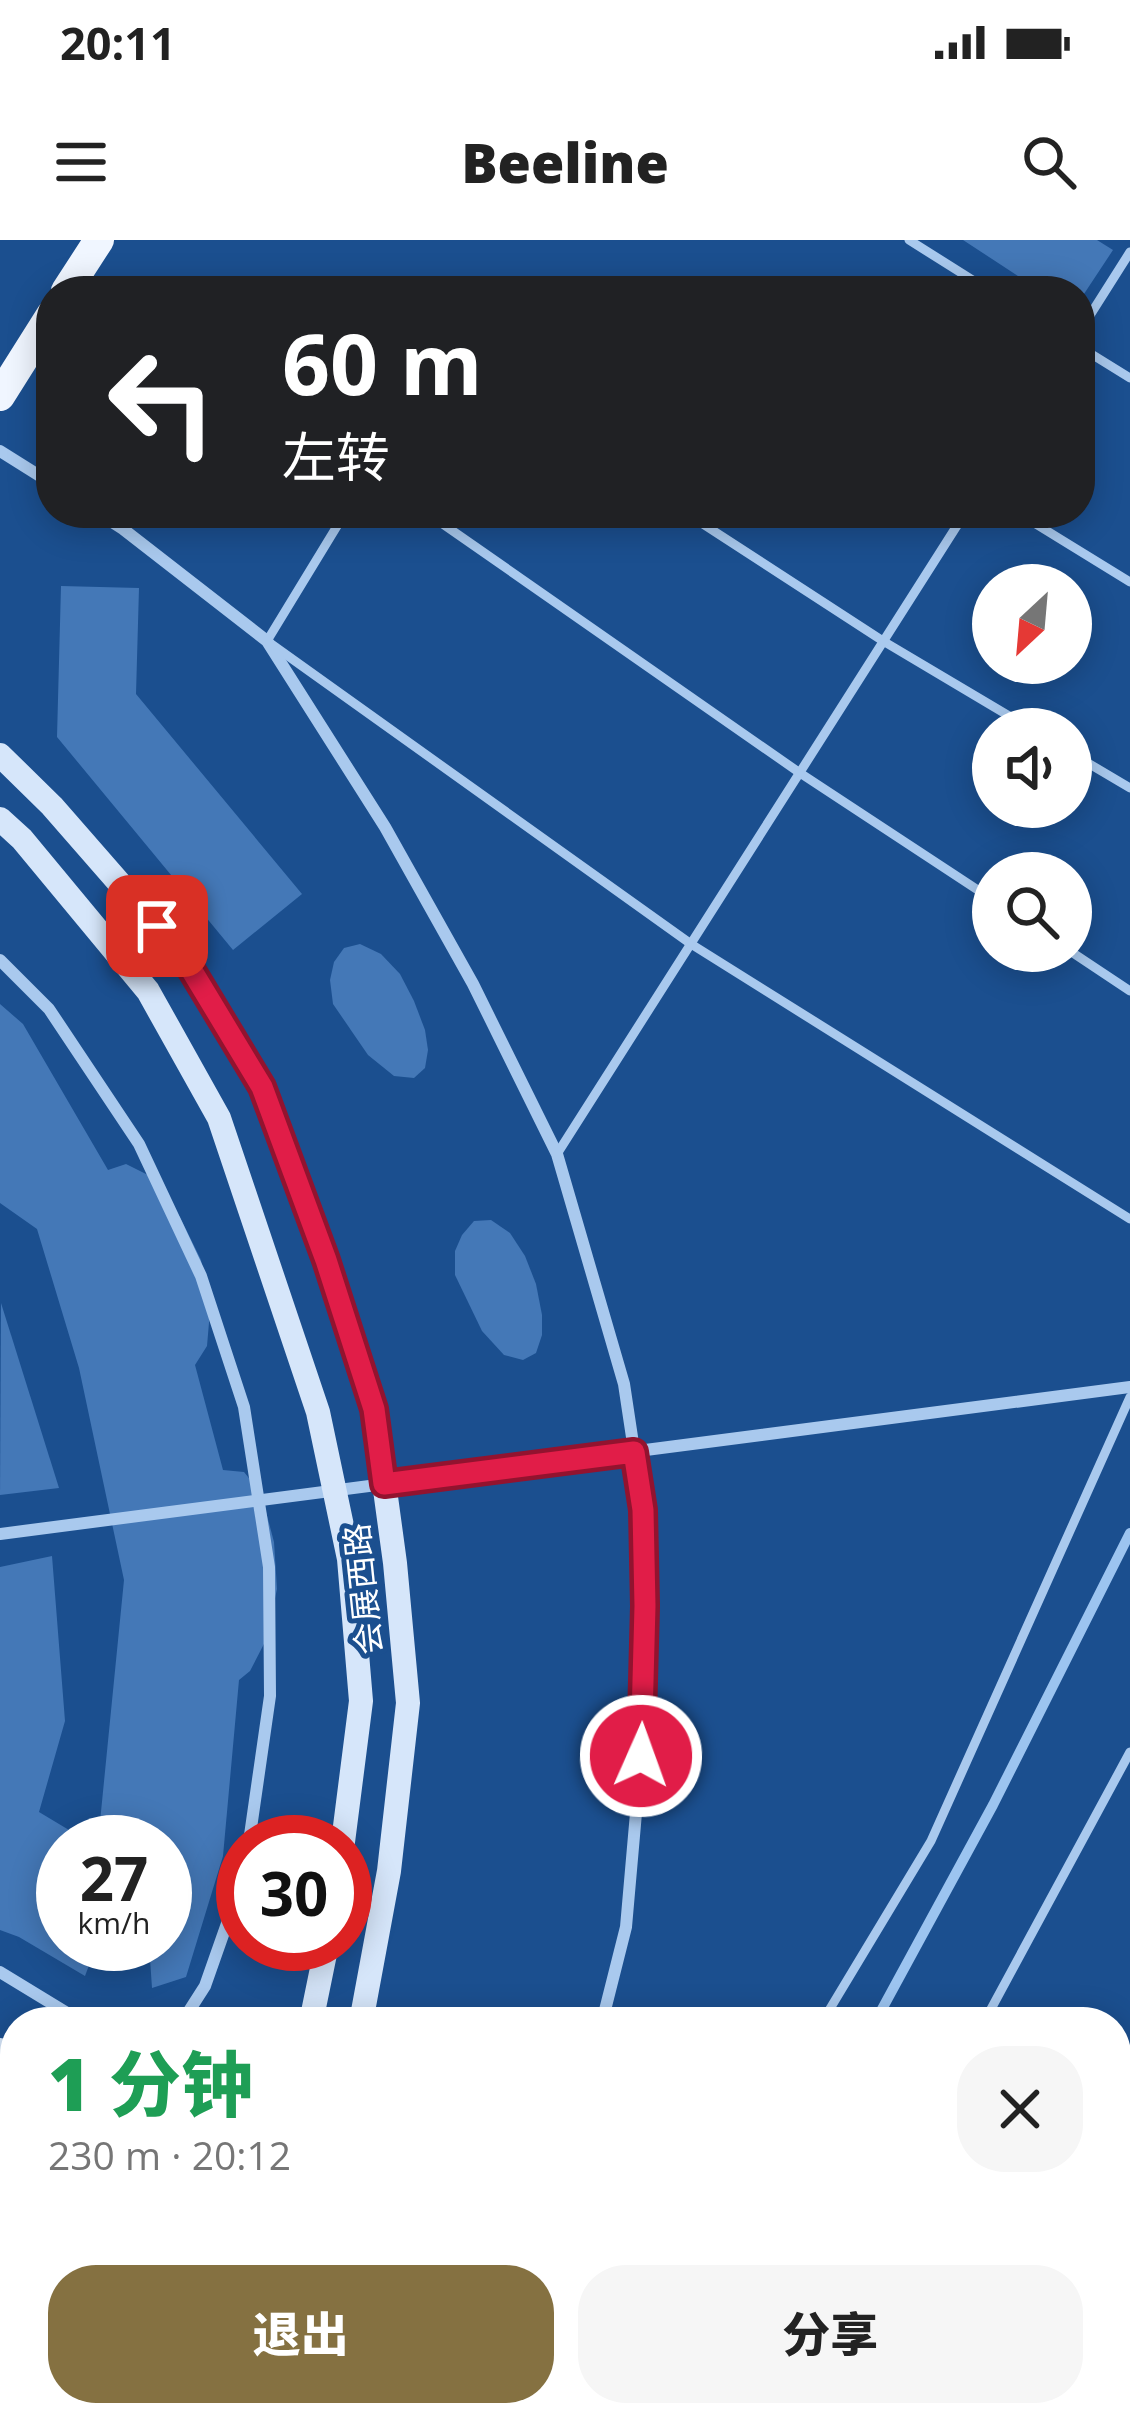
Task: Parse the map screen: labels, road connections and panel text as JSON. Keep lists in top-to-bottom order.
{
  "streets": {
    "main road": ["会展西路"]
  },
  "north": "bottom left",
  "page": {
    "status": "20:11",
    "header": "Beeline",
    "turn": ["60 m", "左转"],
    "speed": "27 km/h",
    "limit": "30",
    "heading": ["1 分钟", "230 m · 20:12"],
    "buttons": ["退出", "分享"]
  }
}
